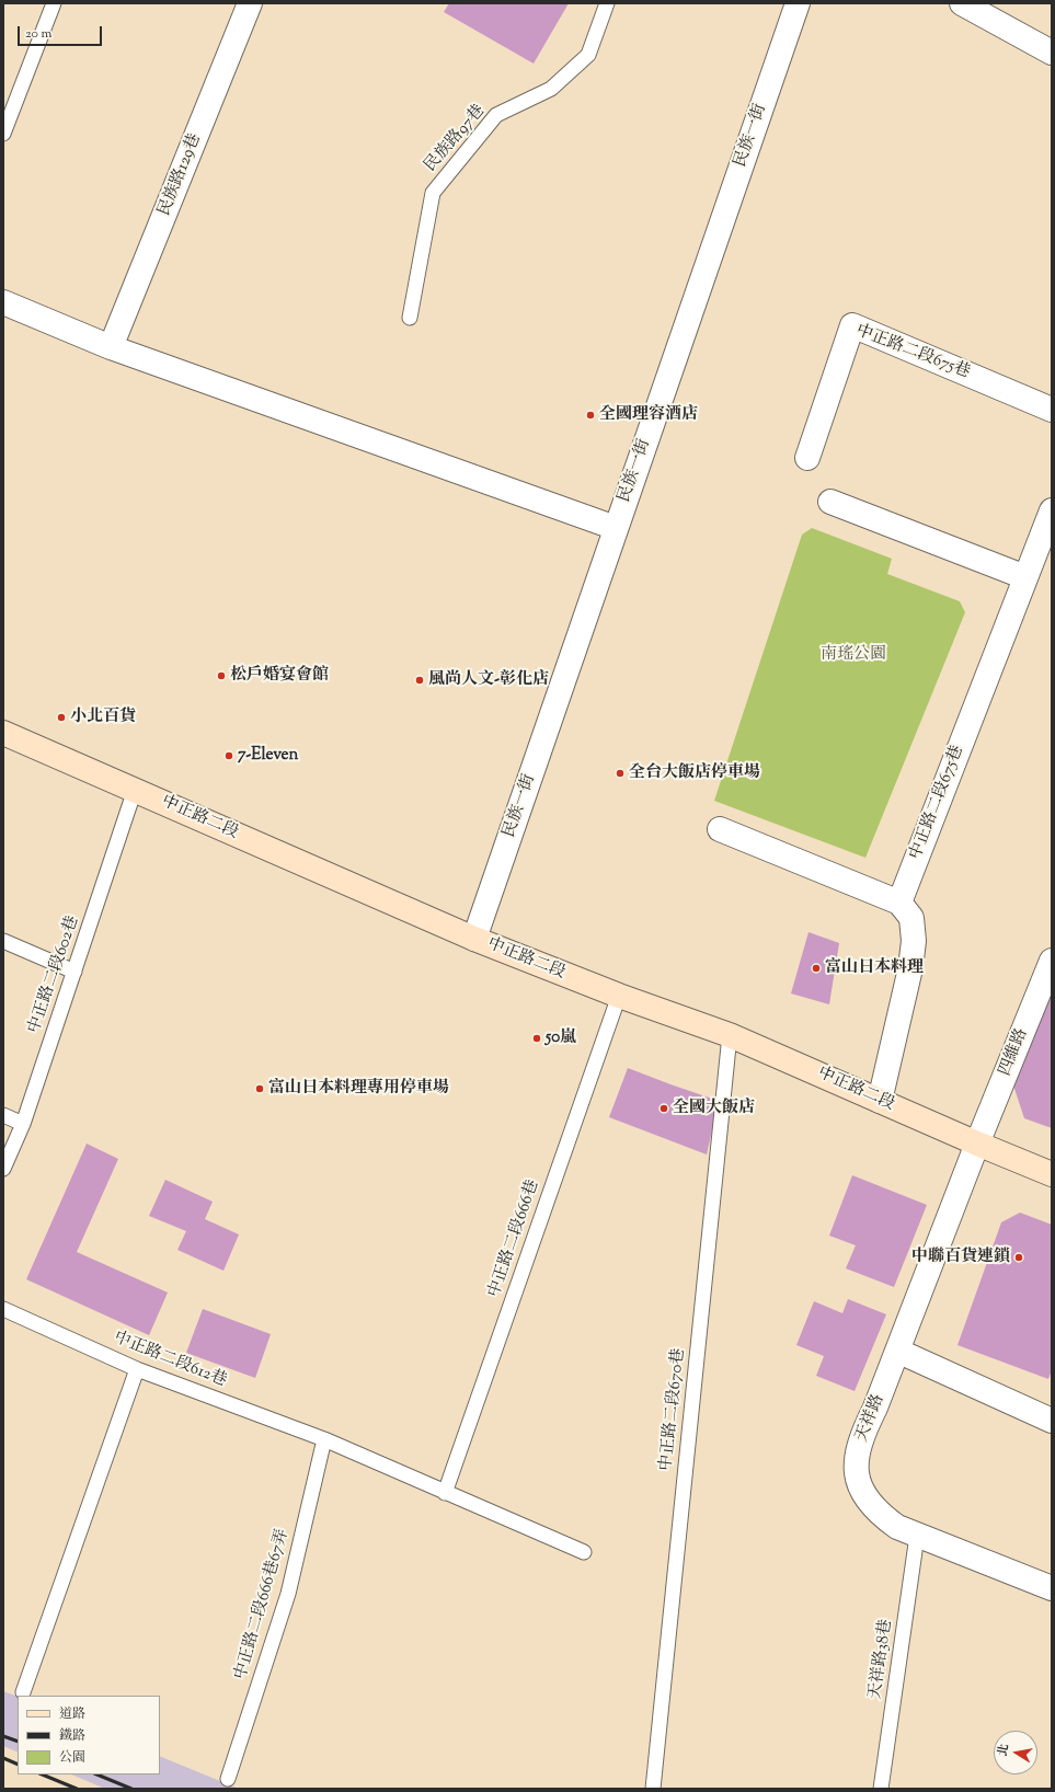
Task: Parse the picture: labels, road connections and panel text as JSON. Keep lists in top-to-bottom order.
{
  "streets": {
    "street": [
      "民族一街",
      "民族路129巷",
      "中正路二段675巷",
      "中正路二段",
      "四維路",
      "天祥路"
    ],
    "lane": [
      "民族路97巷",
      "中正路二段602巷",
      "中正路二段666巷",
      "中正路二段612巷",
      "中正路二段670巷",
      "中正路二段666巷67弄",
      "天祥路38巷"
    ]
  },
  "crossings": [
    ["民族一街", "中正路二段"],
    ["中正路二段", "中正路二段602巷"],
    ["中正路二段", "四維路"],
    ["中正路二段", "中正路二段666巷"],
    ["中正路二段", "中正路二段670巷"],
    ["中正路二段", "天祥路"],
    ["四維路", "天祥路"],
    ["中正路二段612巷", "中正路二段666巷67弄"],
    ["天祥路", "天祥路38巷"]
  ],
  "parks": ["南瑤公園"],
  "places": [
    "全國理容酒店",
    "松戶婚宴會館",
    "風尚人文-彰化店",
    "小北百貨",
    "7-Eleven",
    "全台大飯店停車場",
    "富山日本料理",
    "50嵐",
    "富山日本料理專用停車場",
    "全國大飯店",
    "中聯百貨連鎖"
  ],
  "legend": ["道路", "鐵路", "公園"],
  "scale_bar": "20 m",
  "north": "left"
}
